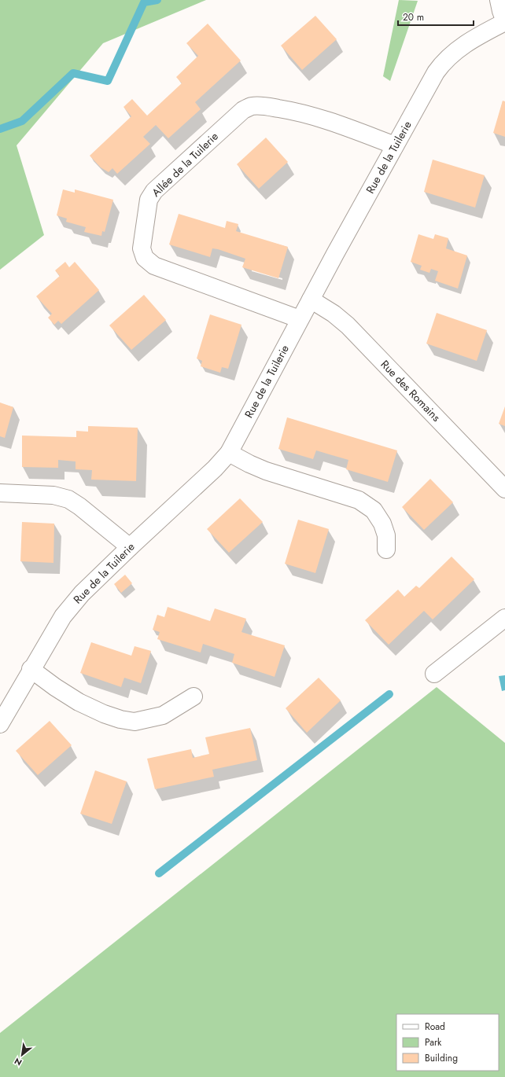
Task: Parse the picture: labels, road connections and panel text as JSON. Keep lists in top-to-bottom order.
{
  "streets": {
    "street": ["Rue de la Tuilerie", "Allée de la Tuilerie", "Rue des Romains"]
  },
  "crossings": [
    ["Rue de la Tuilerie", "Allée de la Tuilerie"],
    ["Rue de la Tuilerie", "Rue des Romains"]
  ],
  "legend": ["Road", "Park", "Building"],
  "scale_bar": "20 m",
  "north": "bottom left"
}
